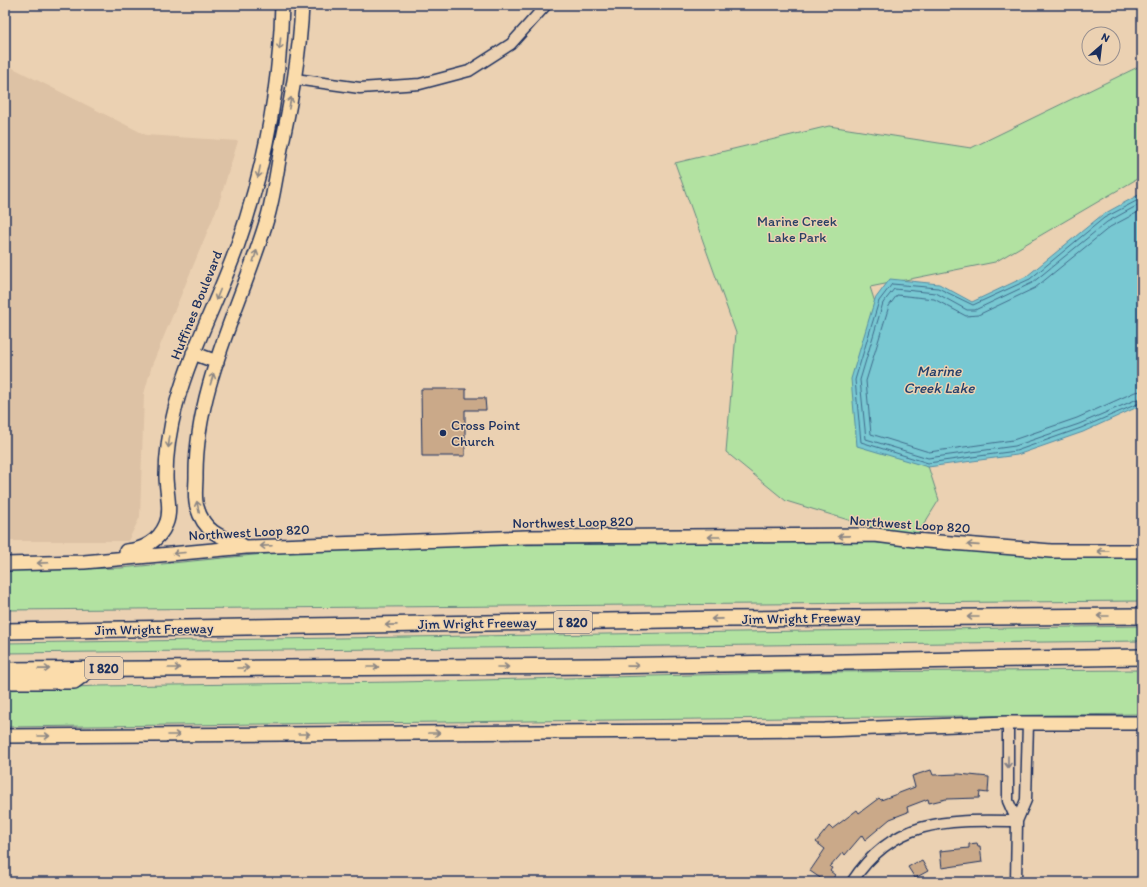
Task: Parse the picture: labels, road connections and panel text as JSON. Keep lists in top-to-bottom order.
{
  "streets": {
    "highway": ["Jim Wright Freeway", "I 820"],
    "main road": ["Huffines Boulevard", "Northwest Loop 820"]
  },
  "crossings": [
    ["Huffines Boulevard", "Northwest Loop 820"]
  ],
  "one_way": ["Northwest Loop 820"],
  "water": ["Marine Creek Lake"],
  "parks": ["Marine Creek Lake Park"],
  "places": ["Cross Point Church"],
  "north": "top right"
}
